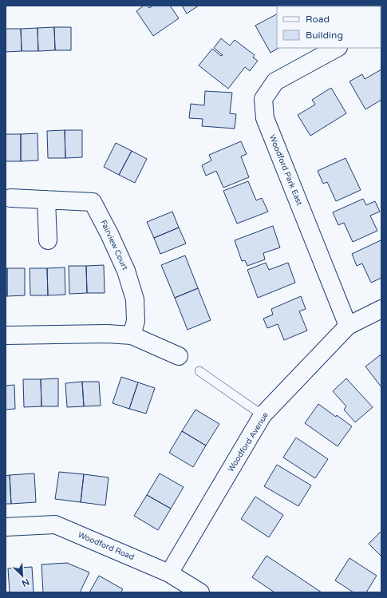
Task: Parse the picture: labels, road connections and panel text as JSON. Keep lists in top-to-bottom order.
{
  "streets": {
    "street": [
      "Woodford Park East",
      "Fairview Court",
      "Woodford Avenue",
      "Woodford Road"
    ]
  },
  "crossings": [
    ["Woodford Park East", "Woodford Avenue"],
    ["Woodford Avenue", "Woodford Road"]
  ],
  "legend": ["Road", "Building"],
  "north": "bottom right"
}
